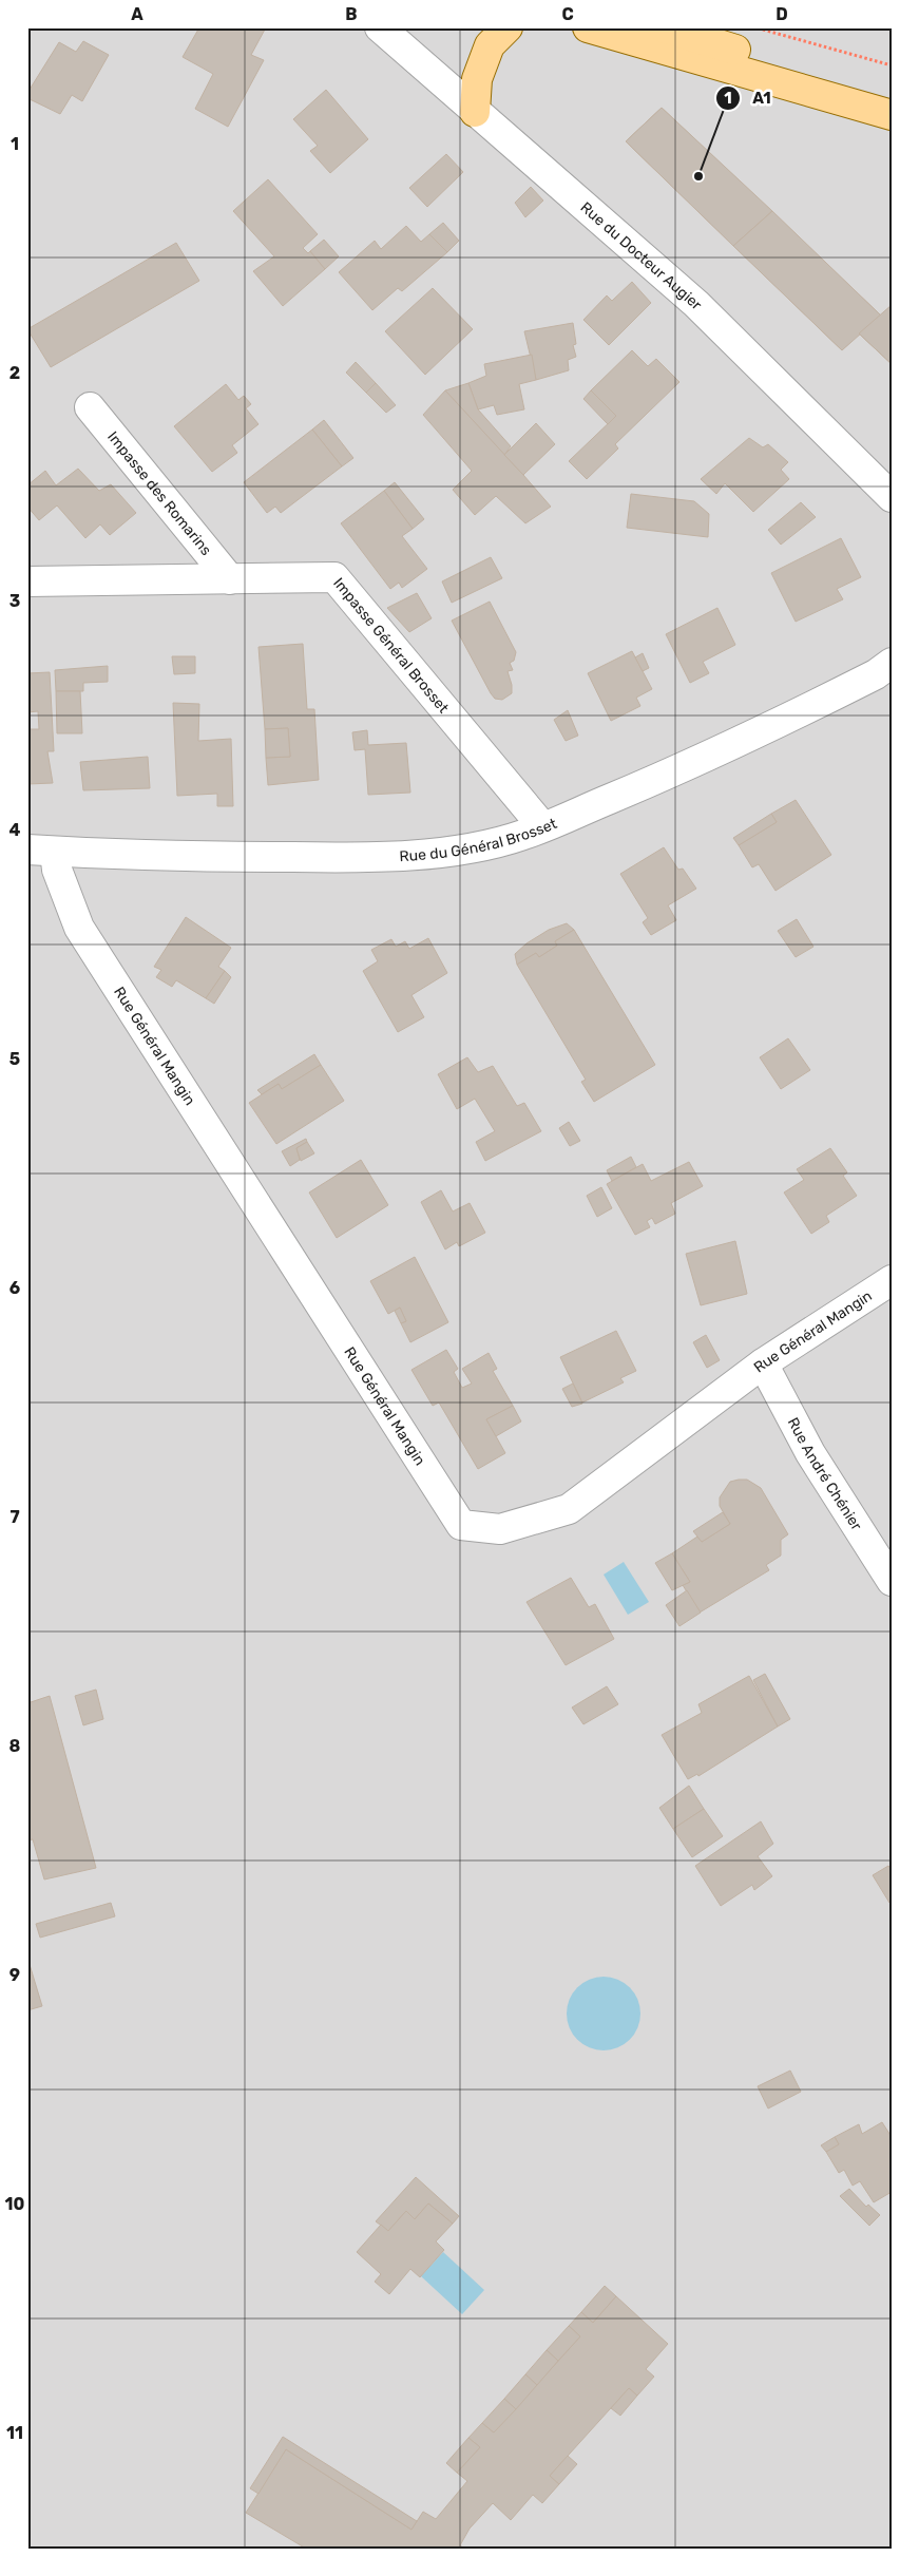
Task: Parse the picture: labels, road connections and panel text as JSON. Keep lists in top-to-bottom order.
{
  "streets": {
    "street": [
      "Rue du Docteur Augier",
      "Impasse des Romarins",
      "Impasse Général Brosset",
      "Rue du Général Brosset",
      "Rue Général Mangin",
      "Rue André Chénier"
    ]
  },
  "crossings": [
    ["Impasse des Romarins", "Impasse Général Brosset"],
    ["Impasse Général Brosset", "Rue du Général Brosset"],
    ["Rue du Général Brosset", "Rue Général Mangin"],
    ["Rue Général Mangin", "Rue André Chénier"]
  ],
  "places": ["A1"],
  "grid": {
    "columns": [
      "A",
      "B",
      "C",
      "D"
    ],
    "rows": [
      "1",
      "2",
      "3",
      "4",
      "5",
      "6",
      "7",
      "8",
      "9",
      "10",
      "11"
    ]
  }
}
